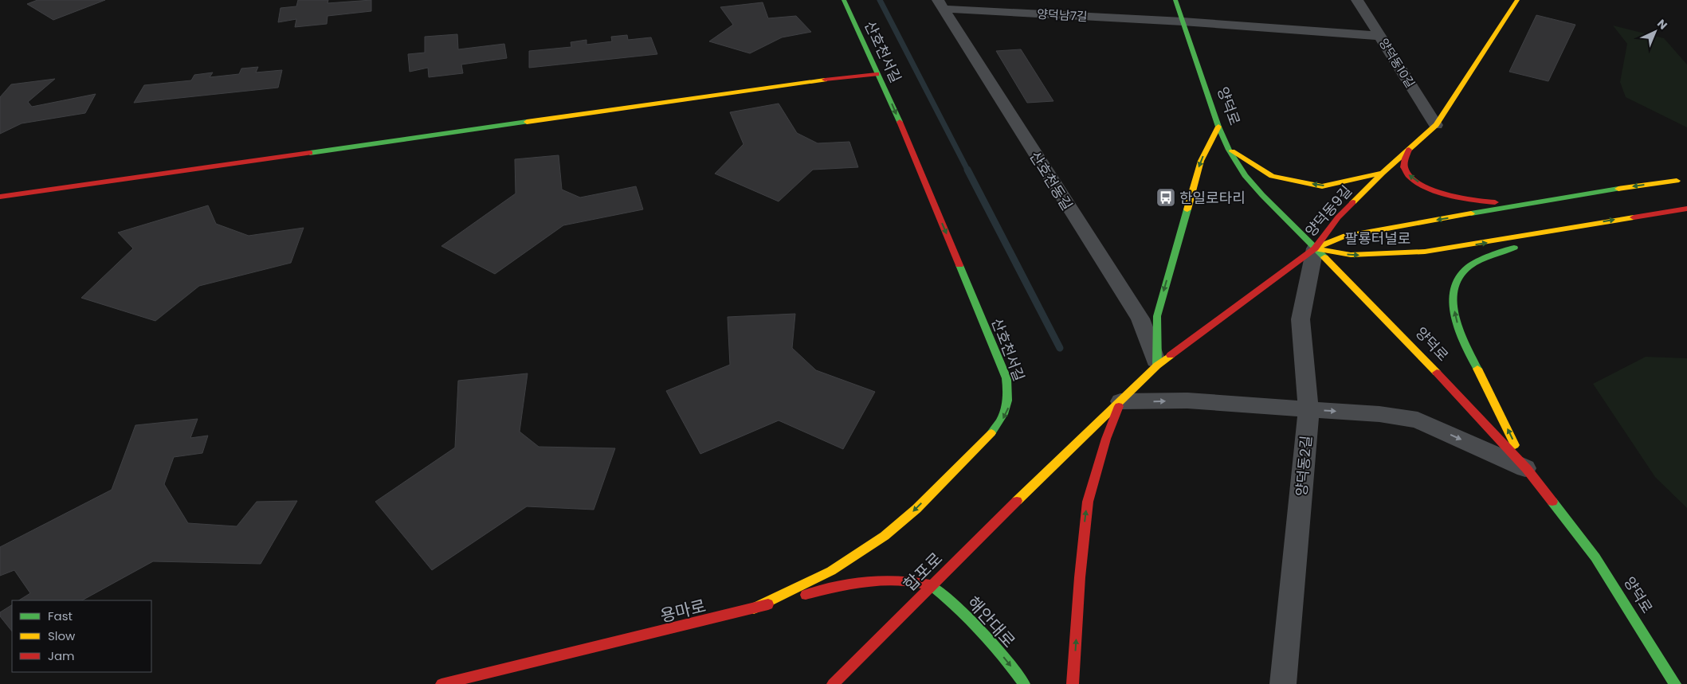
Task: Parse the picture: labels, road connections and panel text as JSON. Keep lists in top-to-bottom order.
{
  "streets": {
    "main road": [
      "산호천서길",
      "양덕로",
      "양덕동9길",
      "팔룡터널로",
      "합포로",
      "용마로",
      "해안대로"
    ],
    "street": [
      "양덕남7길",
      "양덕동10길",
      "산호천동길",
      "양덕동2길"
    ]
  },
  "crossings": [
    ["양덕남7길", "양덕로"],
    ["양덕남7길", "산호천동길"],
    ["산호천서길", "용마로"],
    ["양덕동10길", "양덕동9길"],
    ["양덕로", "양덕동9길"],
    ["양덕로", "팔룡터널로"],
    ["양덕로", "양덕동2길"],
    ["산호천동길", "양덕동9길"],
    ["양덕동9길", "팔룡터널로"],
    ["양덕동9길", "양덕동2길"],
    ["양덕동9길", "합포로"],
    ["팔룡터널로", "양덕동2길"],
    ["합포로", "용마로"],
    ["합포로", "해안대로"],
    ["용마로", "해안대로"]
  ],
  "one_way": ["해안대로"],
  "places": {
    "bus stop": ["한일로타리"]
  },
  "legend": ["Fast", "Slow", "Jam"],
  "north": "top right"
}
